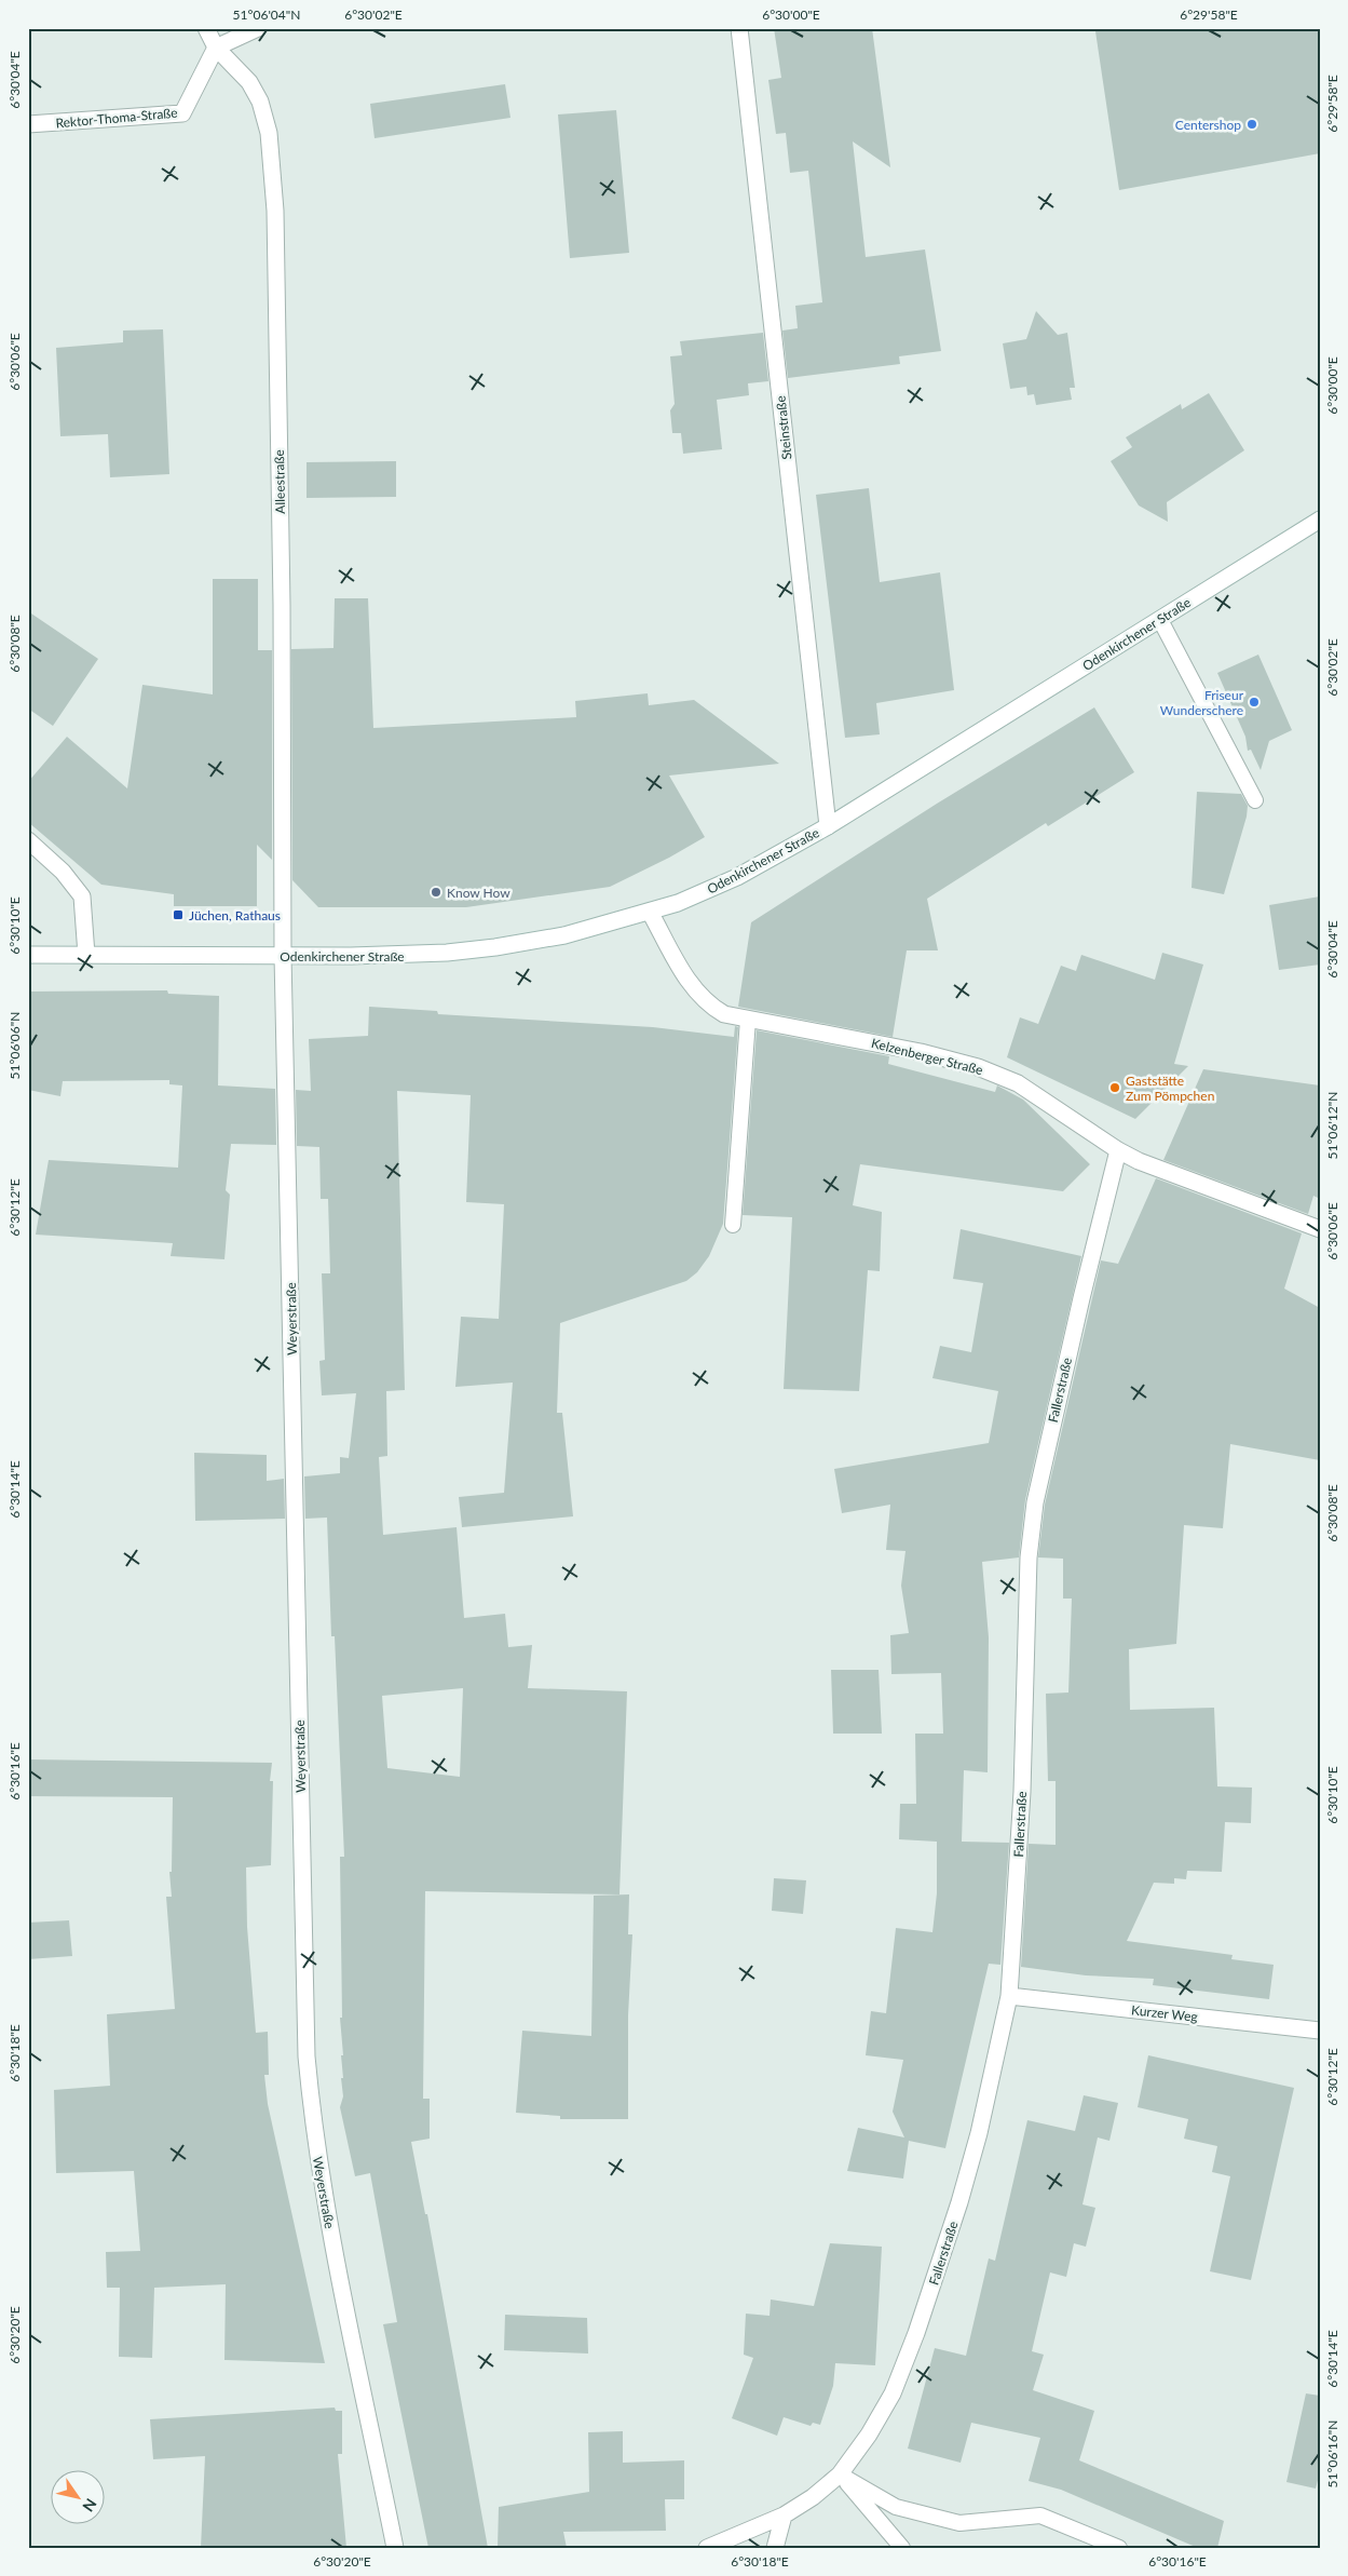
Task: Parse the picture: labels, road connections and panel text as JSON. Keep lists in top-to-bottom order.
{
  "streets": {
    "street": [
      "Rektor-Thoma-Straße",
      "Steinstraße",
      "Alleestraße",
      "Odenkirchener Straße",
      "Kelzenberger Straße",
      "Weyerstraße",
      "Fallerstraße",
      "Kurzer Weg"
    ]
  },
  "crossings": [
    ["Rektor-Thoma-Straße", "Alleestraße"],
    ["Steinstraße", "Odenkirchener Straße"],
    ["Alleestraße", "Odenkirchener Straße"],
    ["Alleestraße", "Weyerstraße"],
    ["Odenkirchener Straße", "Kelzenberger Straße"],
    ["Odenkirchener Straße", "Weyerstraße"],
    ["Kelzenberger Straße", "Fallerstraße"],
    ["Fallerstraße", "Kurzer Weg"]
  ],
  "places": {
    "other": [
      "Centershop",
      "Friseur Wunderschere",
      "Know How",
      "Gaststätte Zum Pömpchen"
    ],
    "transit": ["Jüchen, Rathaus"]
  },
  "north": "bottom right",
  "coordinates": [
    "51°06'04\"N",
    "6°30'02\"E",
    "6°30'00\"E",
    "6°29'58\"E",
    "6°30'04\"E",
    "6°30'06\"E",
    "6°30'08\"E",
    "6°30'10\"E",
    "51°06'06\"N",
    "51°06'12\"N",
    "6°30'12\"E",
    "6°30'14\"E",
    "6°30'16\"E",
    "6°30'18\"E",
    "6°30'20\"E",
    "51°06'16\"N"
  ]
}
